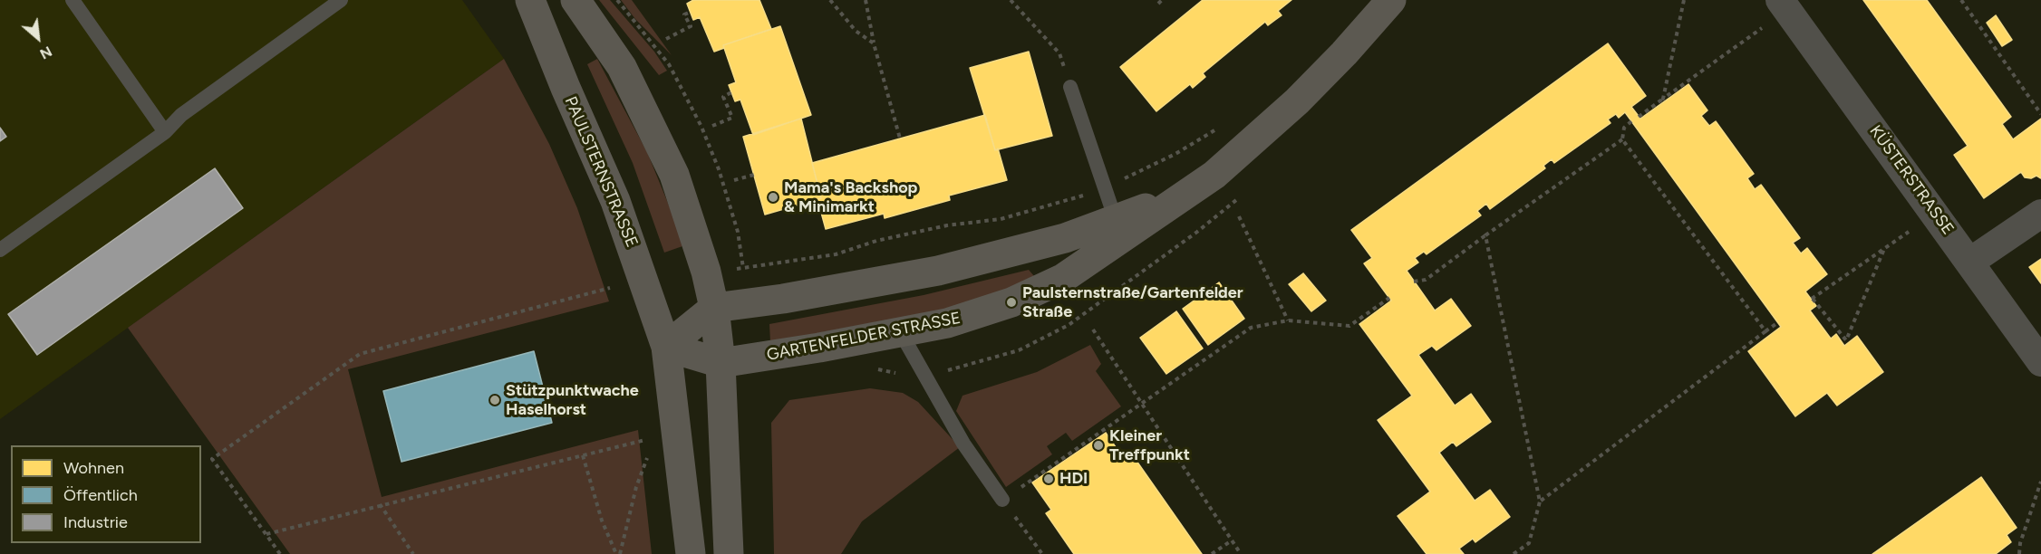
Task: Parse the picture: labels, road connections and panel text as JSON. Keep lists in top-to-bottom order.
{
  "streets": {
    "main road": ["PAULSTERNSTRASSE", "GARTENFELDER STRASSE"],
    "street": ["KÜSTERSTRASSE"]
  },
  "crossings": [
    ["PAULSTERNSTRASSE", "GARTENFELDER STRASSE"]
  ],
  "places": [
    "Mama's Backshop & Minimarkt",
    "Paulsternstraße/Gartenfelder Straße",
    "Stützpunktwache Haselhorst",
    "Kleiner Treffpunkt",
    "HDI"
  ],
  "legend": ["Wohnen", "Öffentlich", "Industrie"],
  "north": "bottom right"
}
